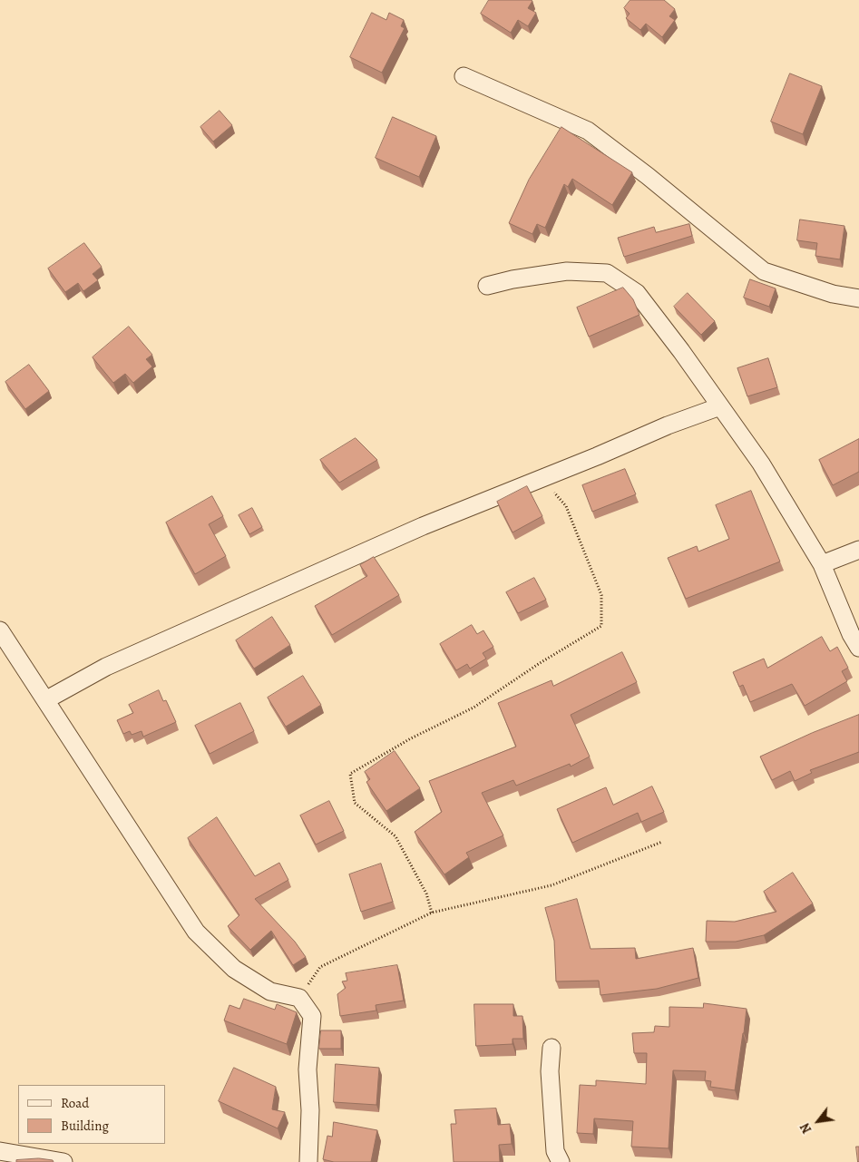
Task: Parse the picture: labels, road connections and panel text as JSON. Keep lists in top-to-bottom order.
{
  "legend": ["Road", "Building"],
  "north": "bottom left"
}
